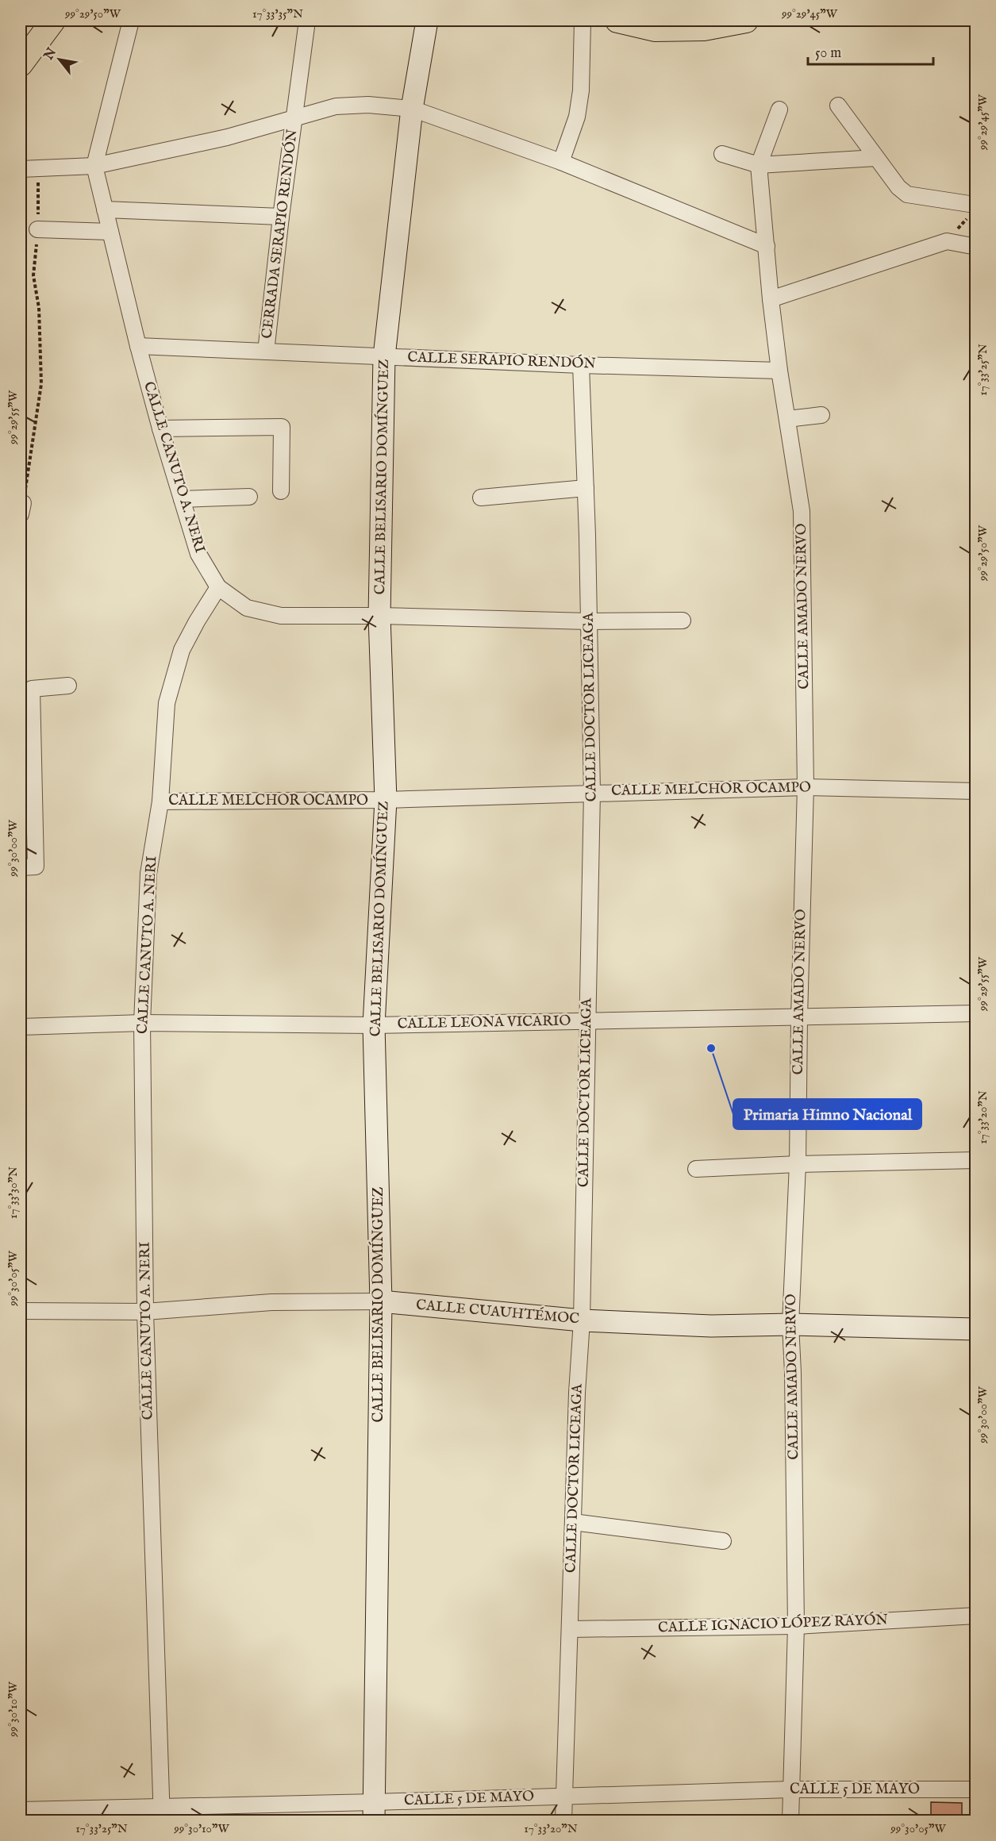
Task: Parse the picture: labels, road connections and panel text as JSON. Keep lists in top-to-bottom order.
{
  "streets": {
    "street": [
      "CERRADA SERAPIO RENDÓN",
      "CALLE SERAPIO RENDÓN",
      "CALLE CANUTO A. NERI",
      "CALLE BELISARIO DOMÍNGUEZ",
      "CALLE AMADO NERVO",
      "CALLE DOCTOR LICEAGA",
      "CALLE MELCHOR OCAMPO",
      "CALLE LEONA VICARIO",
      "CALLE CUAUHTÉMOC",
      "CALLE IGNACIO LÓPEZ RAYÓN",
      "CALLE 5 DE MAYO"
    ]
  },
  "crossings": [
    ["CERRADA SERAPIO RENDÓN", "CALLE SERAPIO RENDÓN"],
    ["CALLE SERAPIO RENDÓN", "CALLE CANUTO A. NERI"],
    ["CALLE SERAPIO RENDÓN", "CALLE BELISARIO DOMÍNGUEZ"],
    ["CALLE SERAPIO RENDÓN", "CALLE AMADO NERVO"],
    ["CALLE SERAPIO RENDÓN", "CALLE DOCTOR LICEAGA"],
    ["CALLE CANUTO A. NERI", "CALLE MELCHOR OCAMPO"],
    ["CALLE CANUTO A. NERI", "CALLE LEONA VICARIO"],
    ["CALLE CANUTO A. NERI", "CALLE CUAUHTÉMOC"],
    ["CALLE CANUTO A. NERI", "CALLE 5 DE MAYO"],
    ["CALLE BELISARIO DOMÍNGUEZ", "CALLE MELCHOR OCAMPO"],
    ["CALLE BELISARIO DOMÍNGUEZ", "CALLE LEONA VICARIO"],
    ["CALLE BELISARIO DOMÍNGUEZ", "CALLE CUAUHTÉMOC"],
    ["CALLE BELISARIO DOMÍNGUEZ", "CALLE 5 DE MAYO"],
    ["CALLE AMADO NERVO", "CALLE MELCHOR OCAMPO"],
    ["CALLE AMADO NERVO", "CALLE LEONA VICARIO"],
    ["CALLE AMADO NERVO", "CALLE CUAUHTÉMOC"],
    ["CALLE AMADO NERVO", "CALLE IGNACIO LÓPEZ RAYÓN"],
    ["CALLE AMADO NERVO", "CALLE 5 DE MAYO"],
    ["CALLE DOCTOR LICEAGA", "CALLE MELCHOR OCAMPO"],
    ["CALLE DOCTOR LICEAGA", "CALLE LEONA VICARIO"],
    ["CALLE DOCTOR LICEAGA", "CALLE CUAUHTÉMOC"],
    ["CALLE DOCTOR LICEAGA", "CALLE IGNACIO LÓPEZ RAYÓN"],
    ["CALLE DOCTOR LICEAGA", "CALLE 5 DE MAYO"]
  ],
  "places": ["Primaria Himno Nacional"],
  "scale_bar": "50 m",
  "north": "top left",
  "coordinates": [
    "99°29'50\"W",
    "17°33'35\"N",
    "99°29'45\"W",
    "17°33'25\"N",
    "99°29'55\"W",
    "99°30'00\"W",
    "17°33'20\"N",
    "17°33'30\"N",
    "99°30'05\"W",
    "99°30'10\"W"
  ]
}
